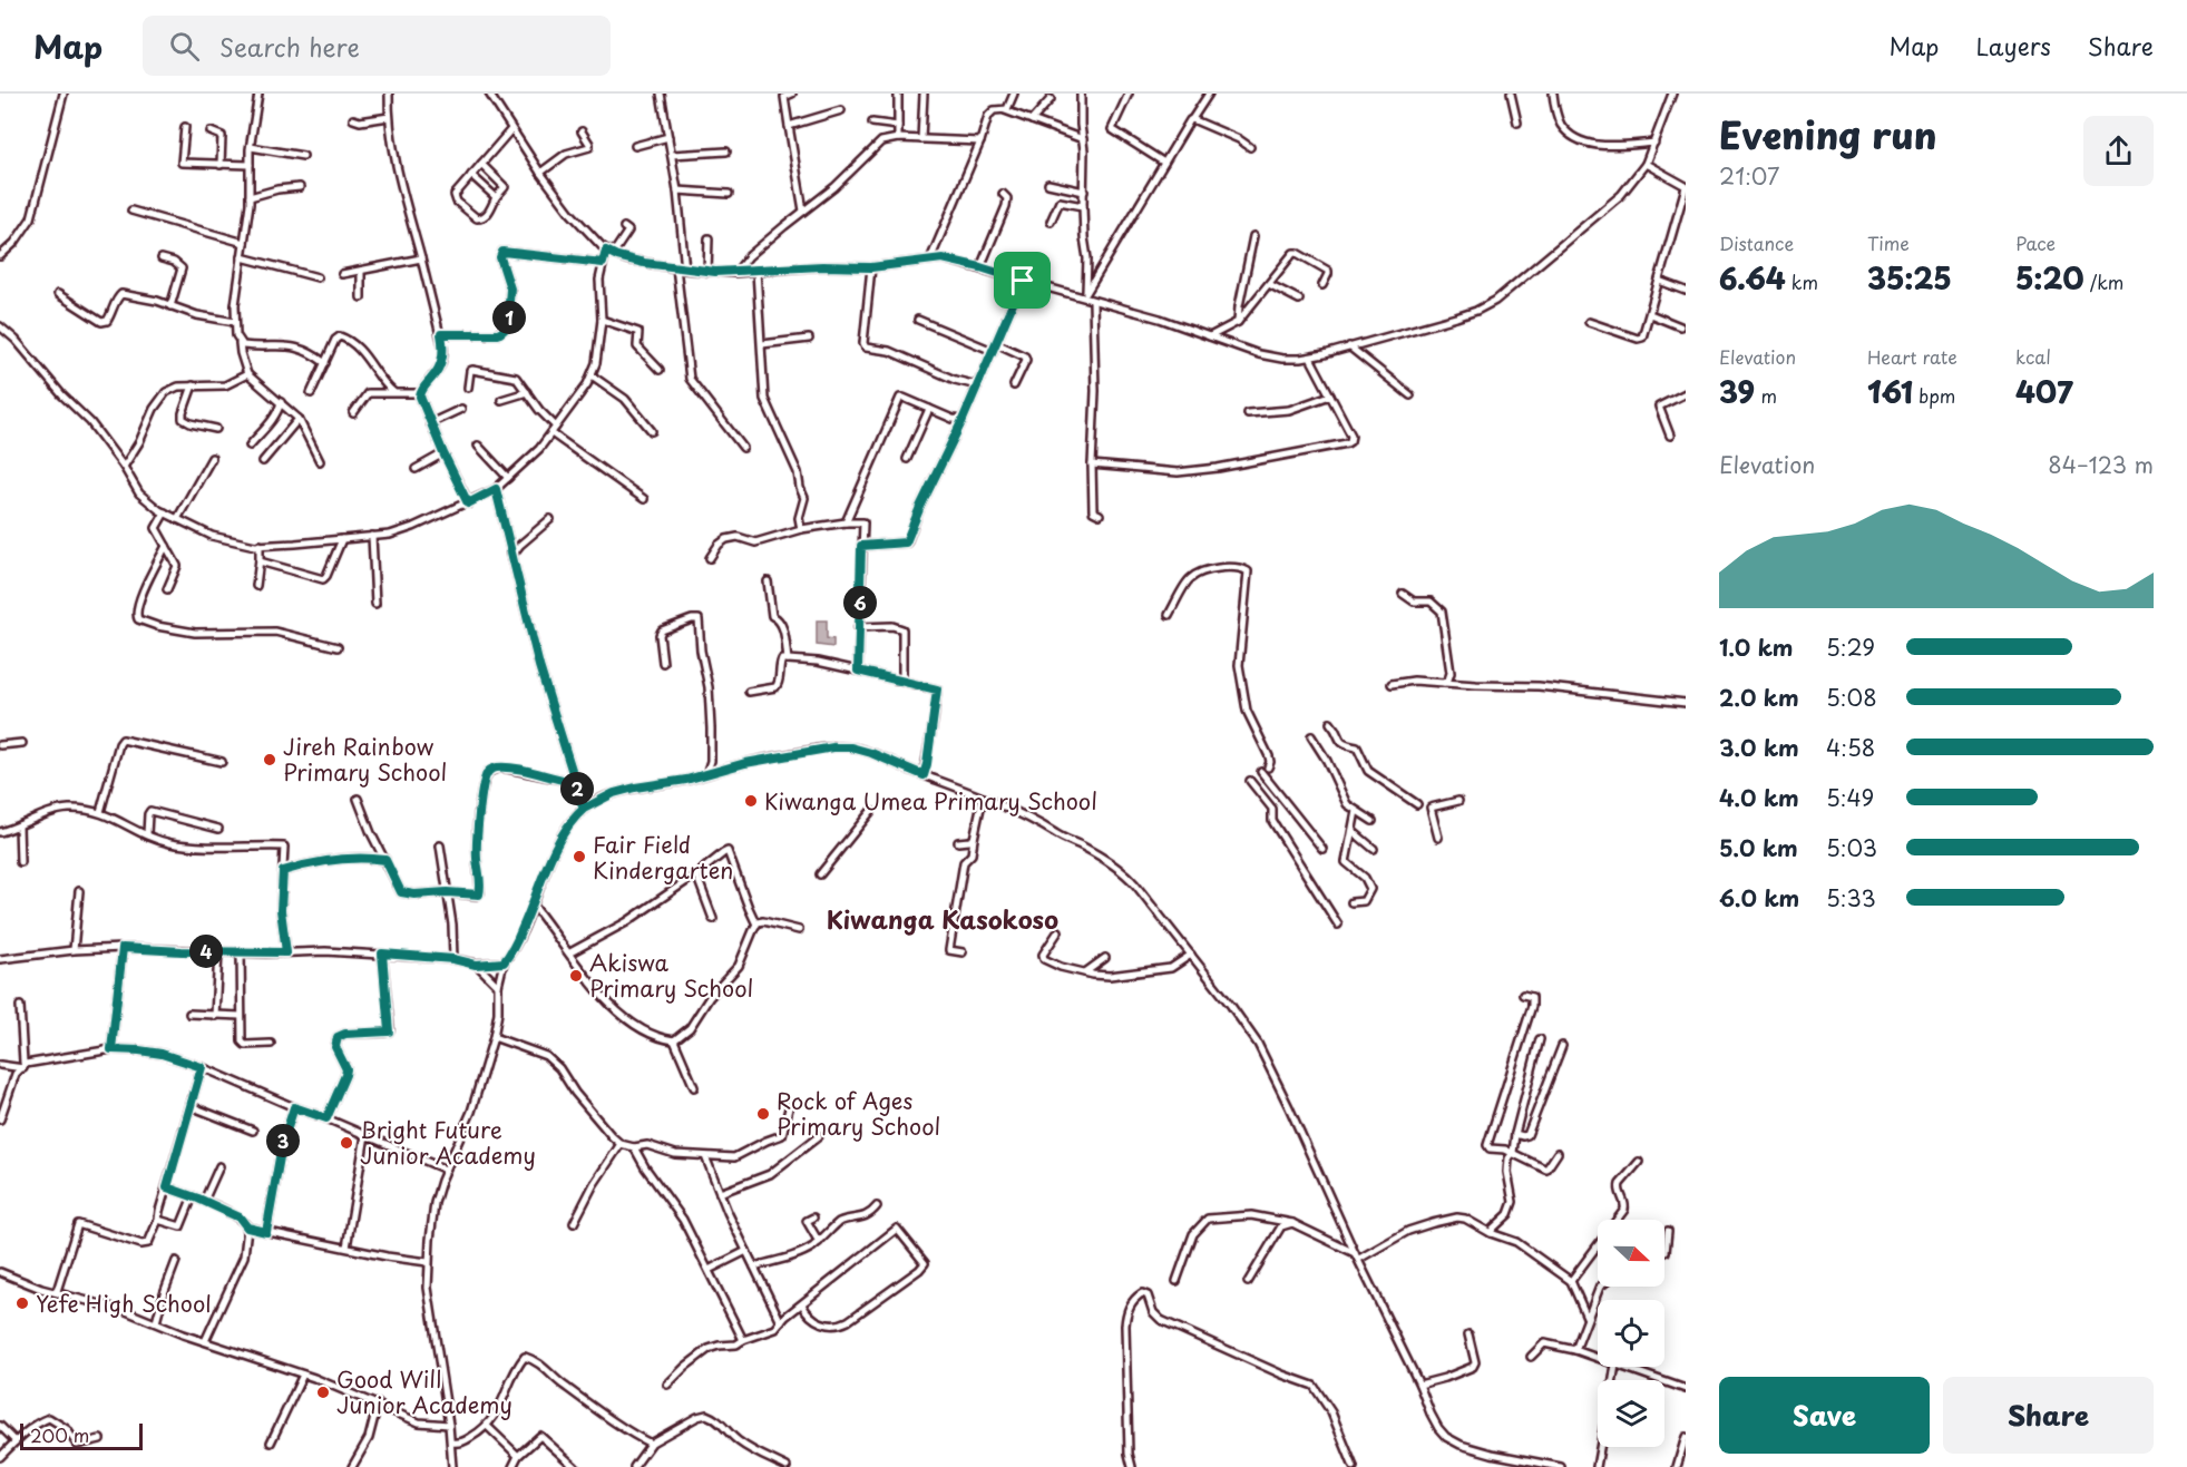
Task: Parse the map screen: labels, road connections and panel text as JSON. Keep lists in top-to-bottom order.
{
  "districts": ["Kiwanga Kasokoso"],
  "places": [
    "Jireh Rainbow Primary School",
    "Kiwanga Umea Primary School",
    "Fair Field Kindergarten",
    "Akiswa Primary School",
    "Rock of Ages Primary School",
    "Bright Future Junior Academy",
    "Yefe High School",
    "Good Will Junior Academy"
  ],
  "scale_bar": "200 m",
  "north": "right",
  "page": {
    "header": "Map",
    "search": "Search here",
    "nav": ["Map", "Layers", "Share"],
    "heading": ["Evening run", "21:07"],
    "stats": [
      ["Distance", "6.64 km"],
      ["Time", "35:25"],
      ["Pace", "5:20 /km"],
      ["Elevation", "39 m"],
      ["Heart rate", "161 bpm"],
      ["kcal", "407"]
    ],
    "pins": [
      "1",
      "6",
      "2",
      "4",
      "3"
    ],
    "chart": ["Elevation", "84–123 m"],
    "list": [
      {
        "name": "1.0 km",
        "note": "5:29"
      },
      {
        "name": "2.0 km",
        "note": "5:08"
      },
      {
        "name": "3.0 km",
        "note": "4:58"
      },
      {
        "name": "4.0 km",
        "note": "5:49"
      },
      {
        "name": "5.0 km",
        "note": "5:03"
      },
      {
        "name": "6.0 km",
        "note": "5:33"
      }
    ],
    "buttons": ["Save", "Share"],
    "scale": "200 m"
  }
}
